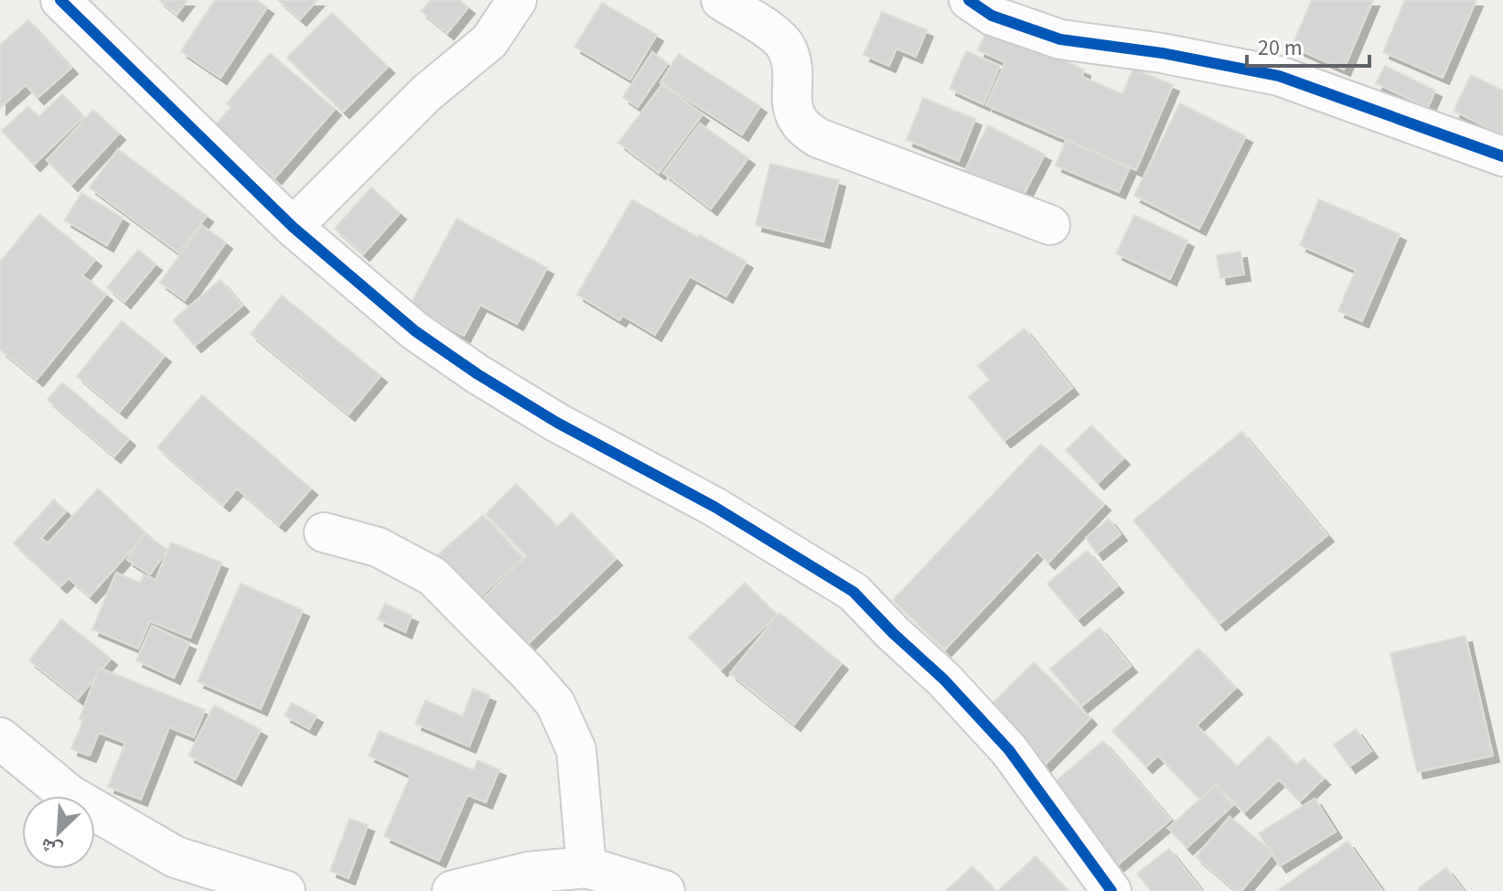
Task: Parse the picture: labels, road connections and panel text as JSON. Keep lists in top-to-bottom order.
{
  "scale_bar": "20 m",
  "north": "bottom left"
}
